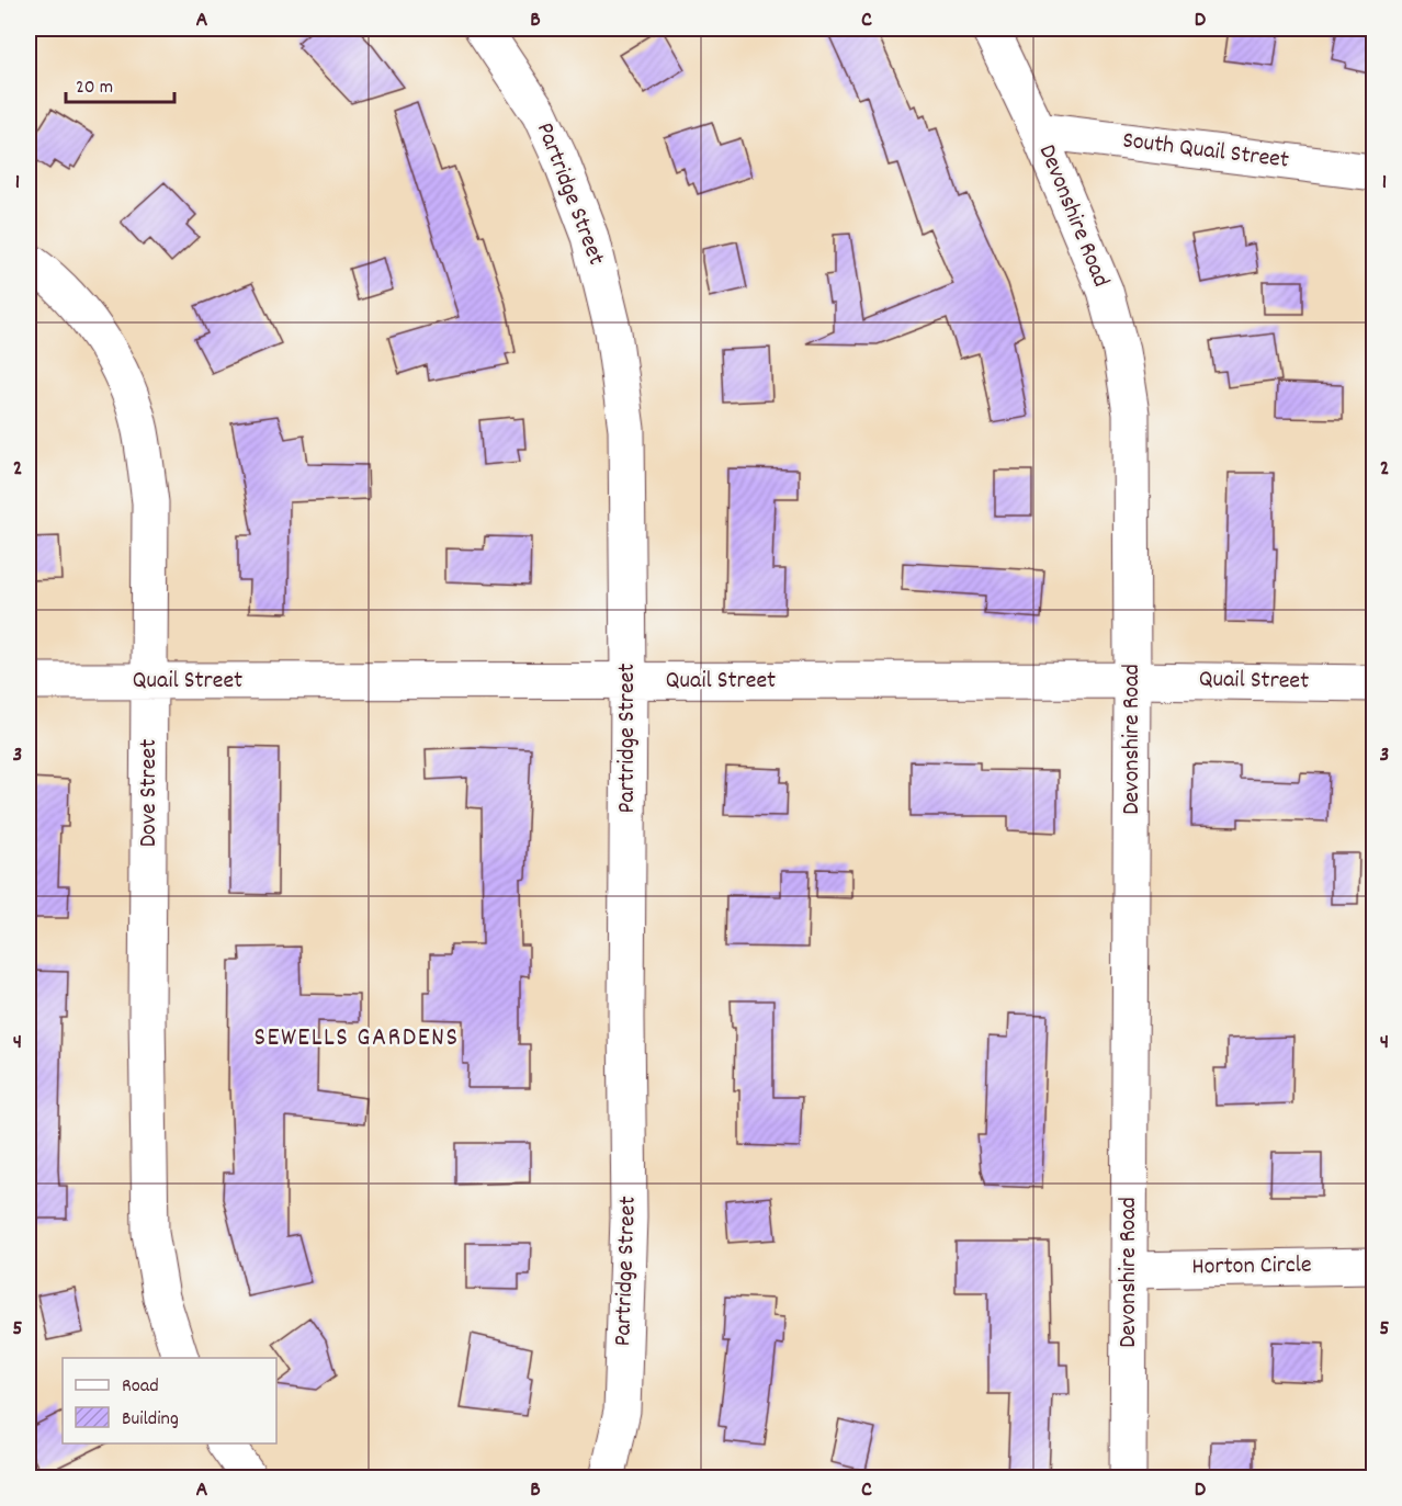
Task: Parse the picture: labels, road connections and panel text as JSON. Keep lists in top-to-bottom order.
{
  "streets": {
    "street": [
      "South Quail Street",
      "Partridge Street",
      "Devonshire Road",
      "Quail Street",
      "Dove Street",
      "Horton Circle"
    ]
  },
  "crossings": [
    ["South Quail Street", "Devonshire Road"],
    ["Partridge Street", "Quail Street"],
    ["Devonshire Road", "Quail Street"],
    ["Devonshire Road", "Horton Circle"],
    ["Quail Street", "Dove Street"]
  ],
  "districts": ["SEWELLS GARDENS"],
  "legend": ["Road", "Building"],
  "scale_bar": "20 m",
  "grid": {
    "columns": [
      "A",
      "B",
      "C",
      "D"
    ],
    "rows": [
      "1",
      "2",
      "3",
      "4",
      "5"
    ]
  }
}
